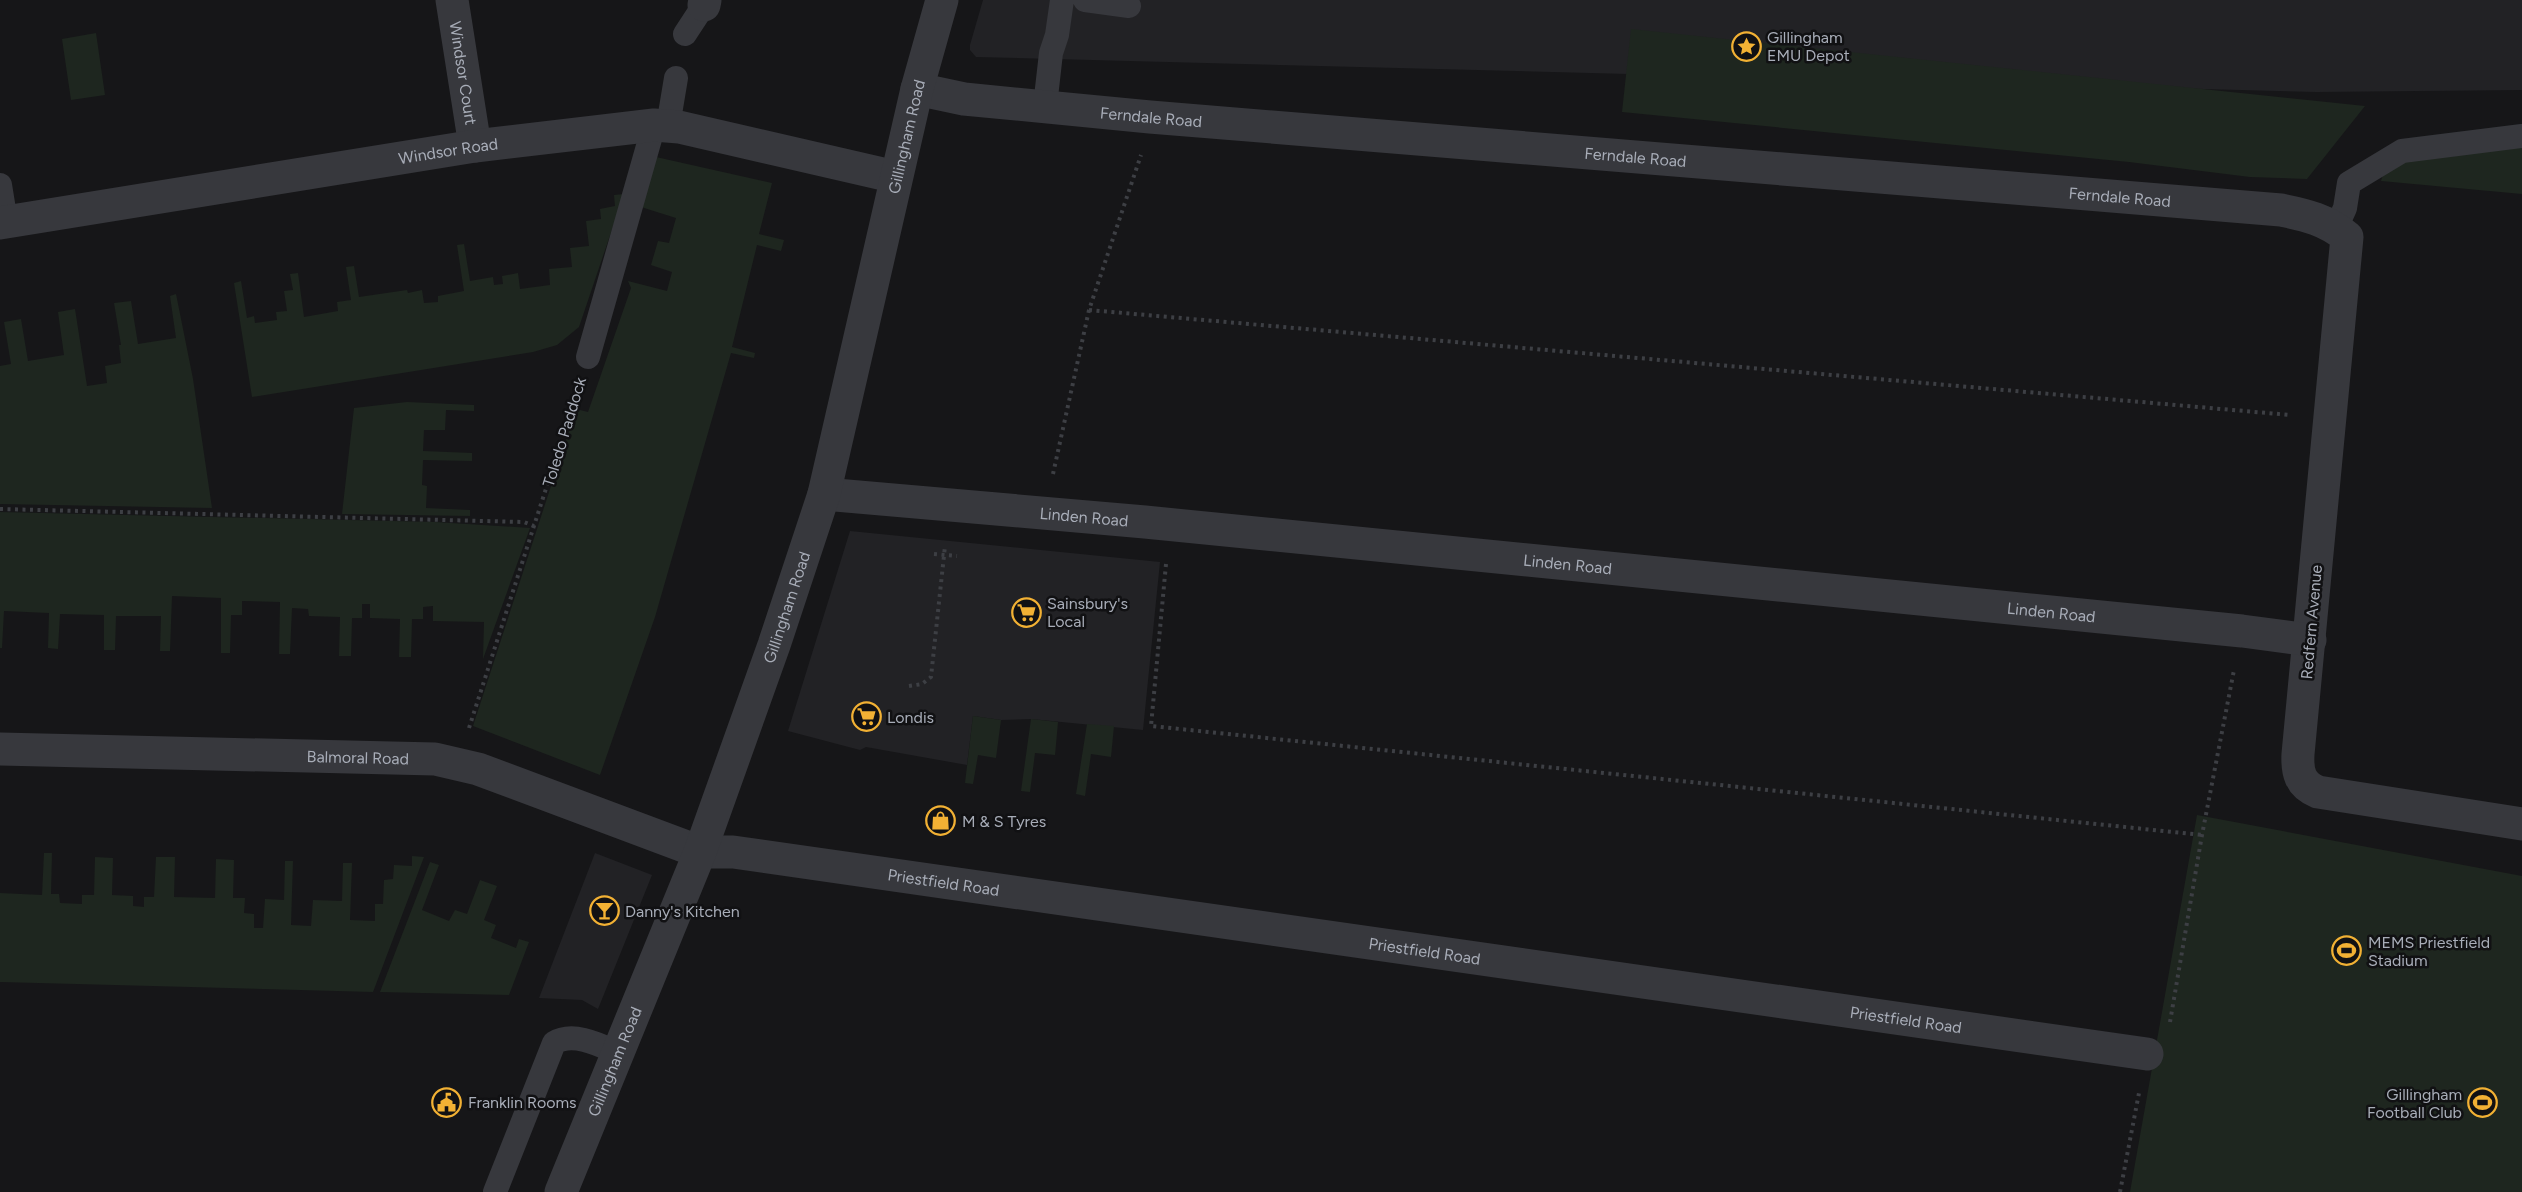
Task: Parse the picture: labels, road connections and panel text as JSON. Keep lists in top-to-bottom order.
{
  "streets": {
    "street": [
      "Windsor Court",
      "Ferndale Road",
      "Gillingham Road",
      "Windsor Road",
      "Linden Road",
      "Redfern Avenue",
      "Balmoral Road",
      "Priestfield Road"
    ],
    "lane": ["Toledo Paddock"]
  },
  "crossings": [
    ["Windsor Court", "Windsor Road"],
    ["Ferndale Road", "Gillingham Road"],
    ["Ferndale Road", "Redfern Avenue"],
    ["Gillingham Road", "Windsor Road"],
    ["Gillingham Road", "Linden Road"],
    ["Gillingham Road", "Balmoral Road"],
    ["Gillingham Road", "Priestfield Road"],
    ["Windsor Road", "Toledo Paddock"],
    ["Linden Road", "Redfern Avenue"],
    ["Balmoral Road", "Priestfield Road"]
  ],
  "places": {
    "place": ["Gillingham EMU Depot"],
    "supermarket": ["Sainsbury's Local", "Londis"],
    "shop": ["M & S Tyres"],
    "bar": ["Danny's Kitchen"],
    "sports": ["MEMS Priestfield Stadium", "Gillingham Football Club"],
    "public building": ["Franklin Rooms"]
  }
}
